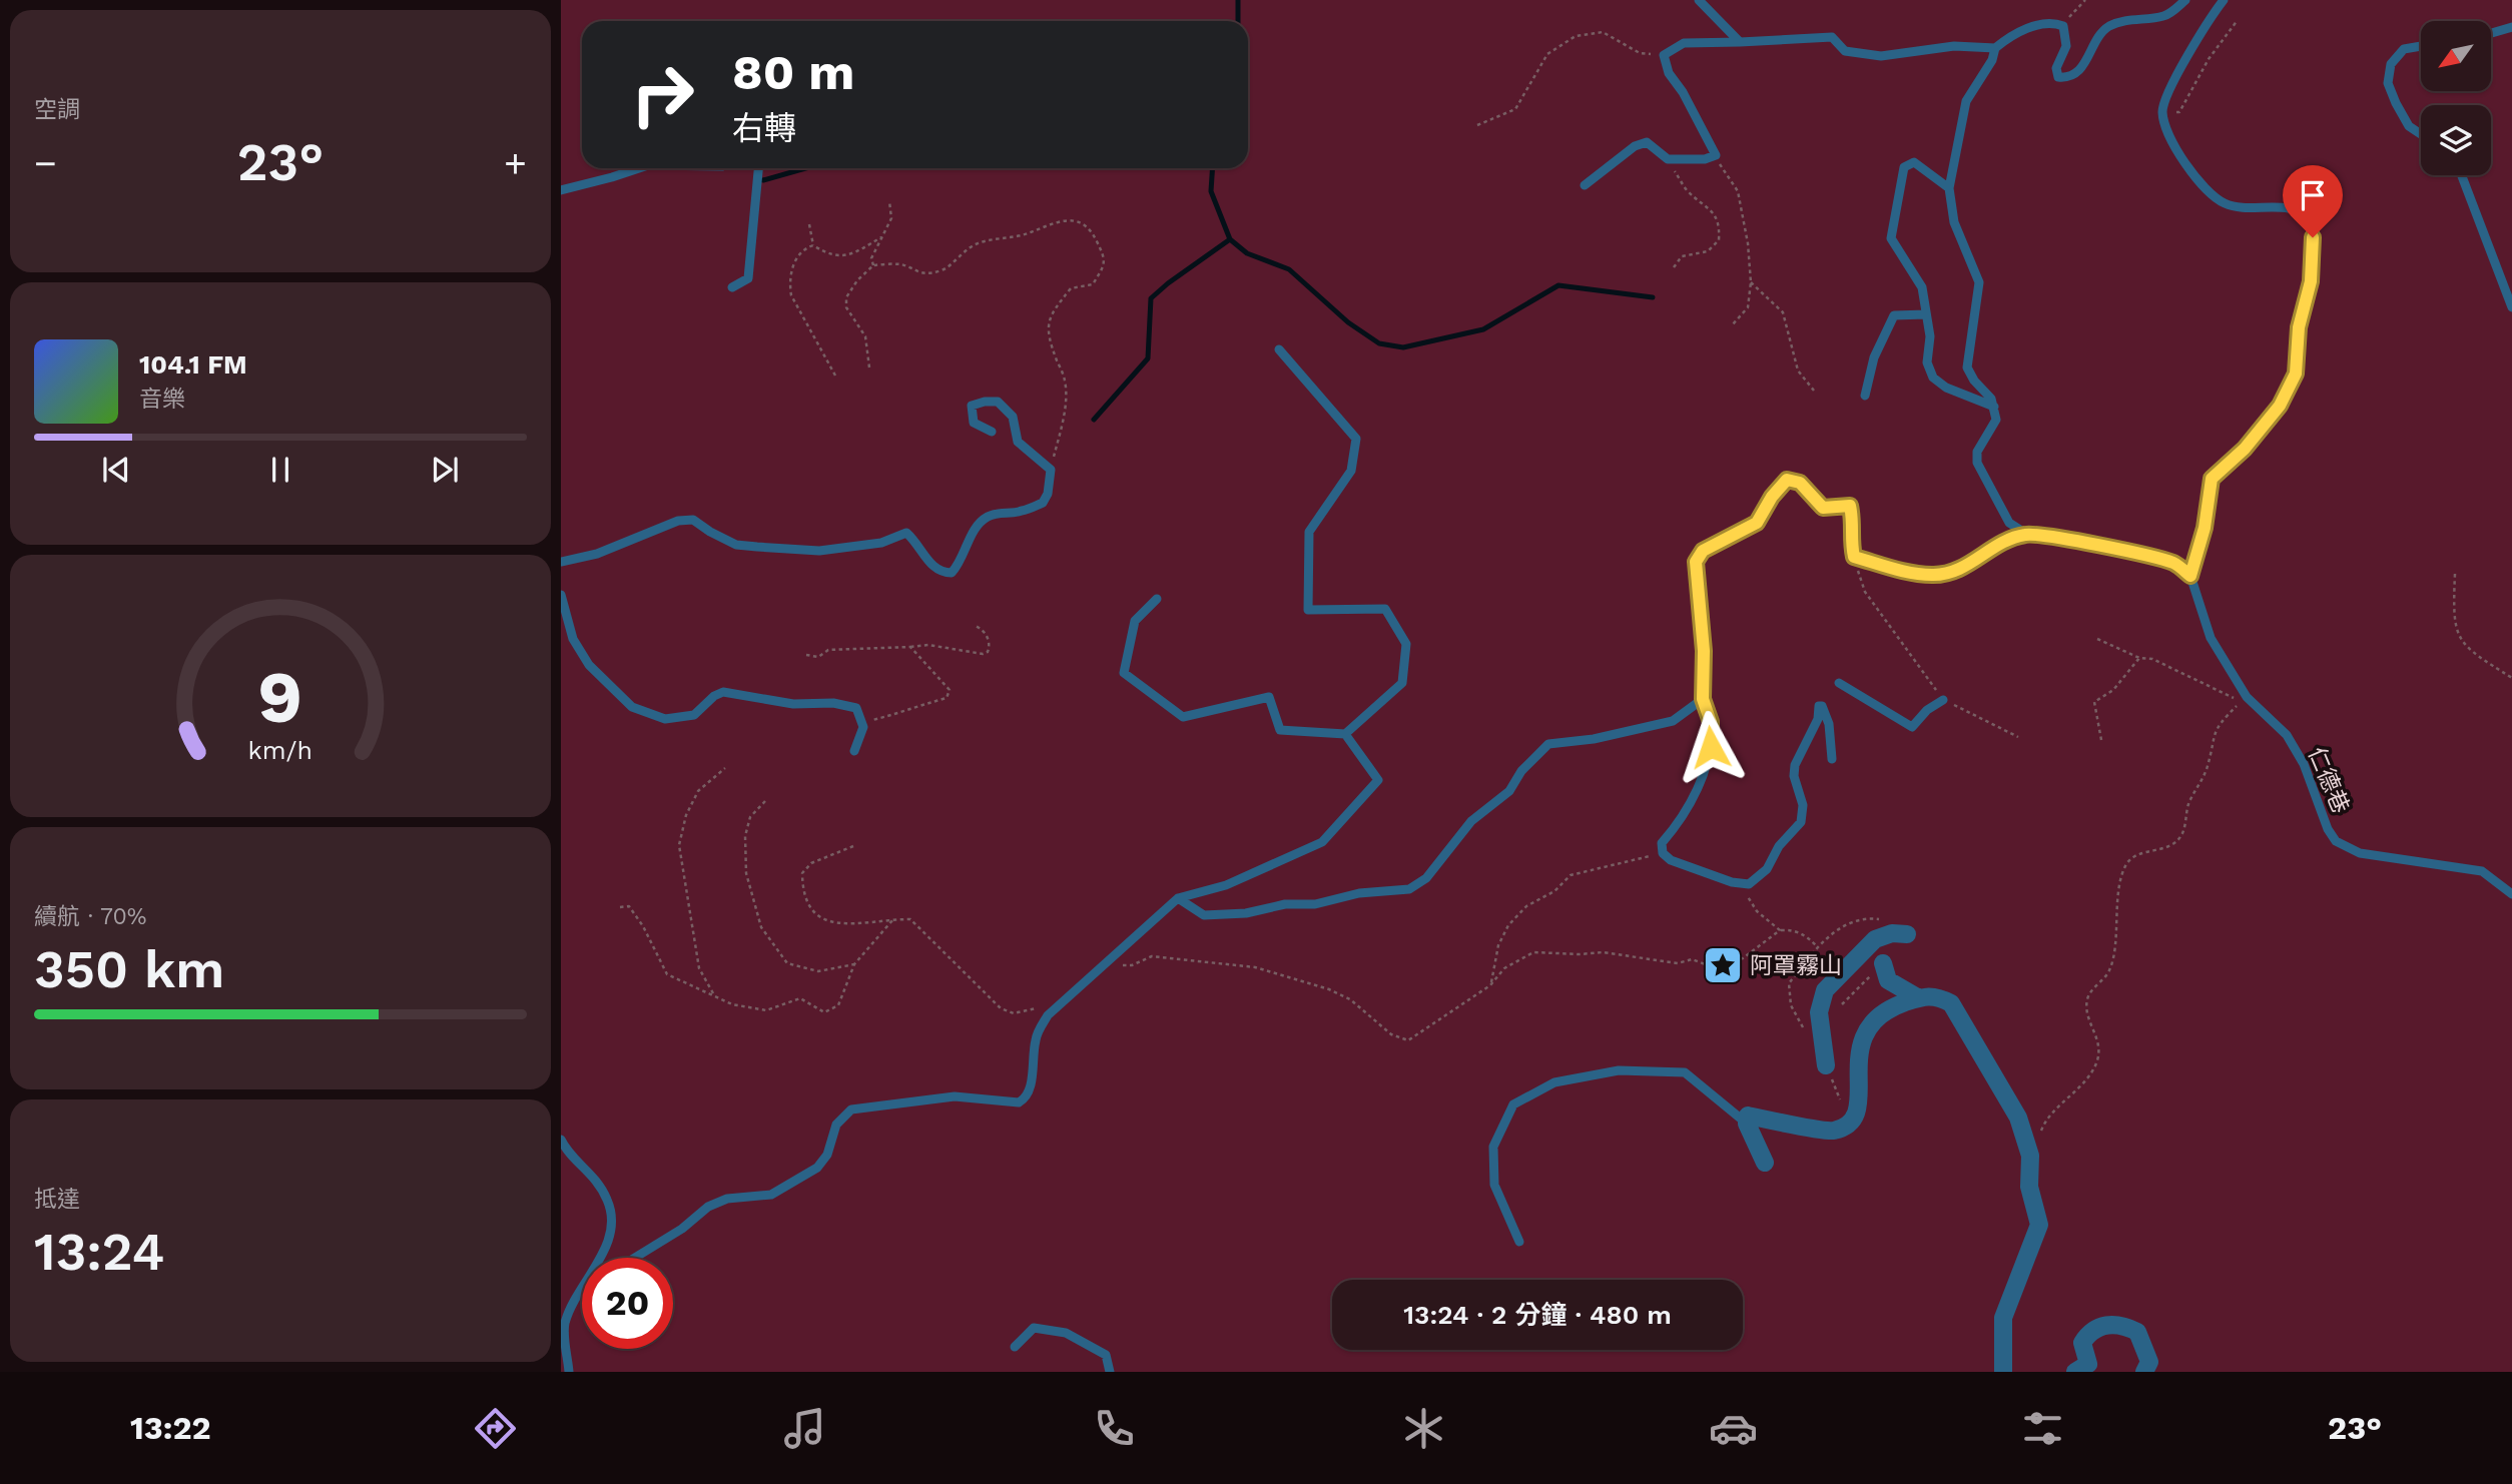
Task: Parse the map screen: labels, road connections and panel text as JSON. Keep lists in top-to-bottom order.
{
  "streets": {
    "lane": ["仁德巷"]
  },
  "places": {
    "place": ["阿罩霧山"]
  },
  "north": "bottom left",
  "page": {
    "tile": [
      "空調",
      ["續航 · 70%", "350 km"],
      ["抵達", "13:24"]
    ],
    "turn": ["80 m", "右轉"],
    "heat": ["−", "23°", "+"],
    "song": ["104.1 FM", "音樂"],
    "limit": "20",
    "trip": "13:24 · 2 分鐘 · 480 m",
    "tabs": ["13:22", "23°"],
    "gauge": ["9", "km/h"]
  }
}
